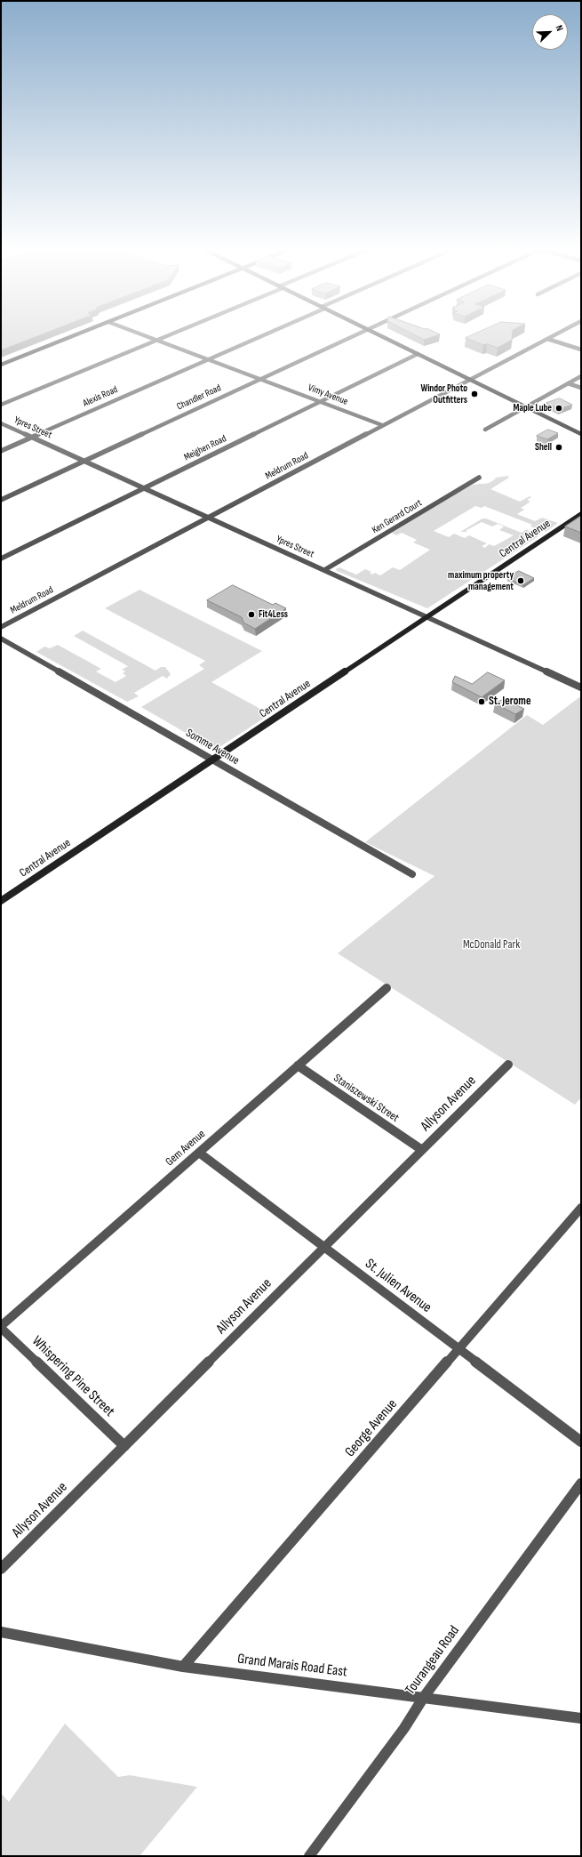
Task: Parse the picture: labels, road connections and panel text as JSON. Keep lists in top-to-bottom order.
{
  "streets": {
    "street": [
      "Vimy Avenue",
      "Alexis Road",
      "Chandler Road",
      "Ypres Street",
      "Meighen Road",
      "Meldrum Road",
      "Ken Gerard Court",
      "Central Avenue",
      "Somme Avenue",
      "Staniszewski Street",
      "Allyson Avenue",
      "Gem Avenue",
      "St. Julien Avenue",
      "Whispering Pine Street",
      "George Avenue",
      "Tourangeau Road",
      "Grand Marais Road East"
    ]
  },
  "crossings": [
    ["Vimy Avenue", "Alexis Road"],
    ["Vimy Avenue", "Chandler Road"],
    ["Vimy Avenue", "Meighen Road"],
    ["Vimy Avenue", "Meldrum Road"],
    ["Alexis Road", "Ypres Street"],
    ["Chandler Road", "Ypres Street"],
    ["Ypres Street", "Meighen Road"],
    ["Ypres Street", "Meldrum Road"],
    ["Ypres Street", "Ken Gerard Court"],
    ["Ypres Street", "Central Avenue"],
    ["Central Avenue", "Somme Avenue"],
    ["Staniszewski Street", "Allyson Avenue"],
    ["Staniszewski Street", "Gem Avenue"],
    ["Allyson Avenue", "St. Julien Avenue"],
    ["Allyson Avenue", "Whispering Pine Street"],
    ["Gem Avenue", "St. Julien Avenue"],
    ["Gem Avenue", "Whispering Pine Street"],
    ["St. Julien Avenue", "George Avenue"],
    ["George Avenue", "Grand Marais Road East"],
    ["Tourangeau Road", "Grand Marais Road East"]
  ],
  "parks": ["McDonald Park"],
  "places": [
    "Windor Photo Outfitters",
    "Maple Lube",
    "Shell",
    "maximum property management",
    "Fit4Less",
    "St. Jerome"
  ],
  "north": "top right"
}
